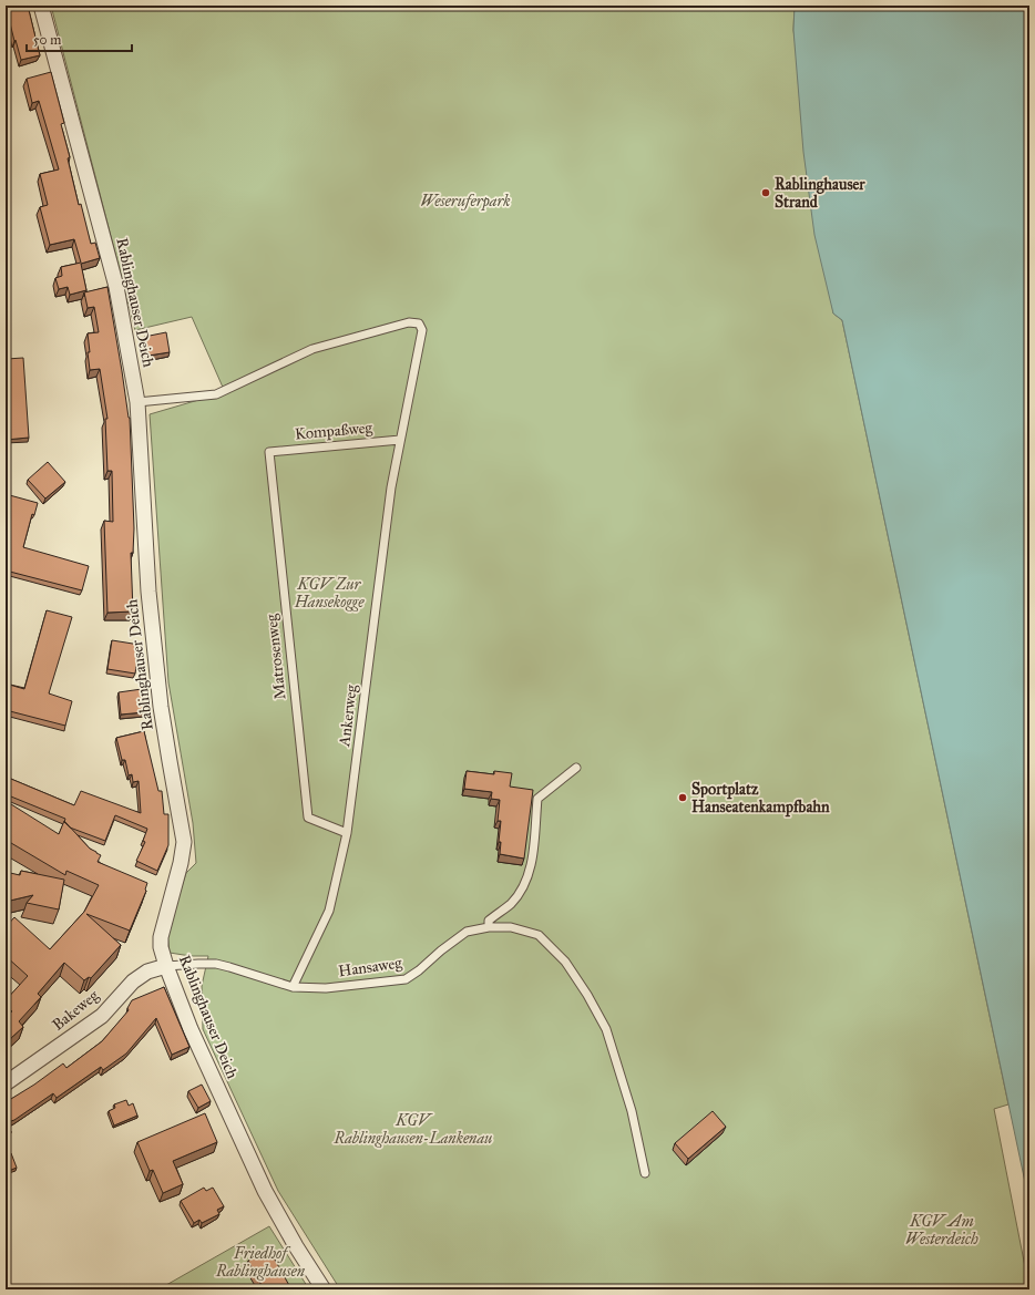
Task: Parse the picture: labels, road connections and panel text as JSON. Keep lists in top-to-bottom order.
{
  "streets": {
    "street": ["Rablinghauser Deich", "Bakeweg"],
    "lane": [
      "Kompaßweg",
      "Matrosenweg",
      "Ankerweg",
      "Hansaweg"
    ]
  },
  "crossings": [
    ["Rablinghauser Deich", "Ankerweg"],
    ["Rablinghauser Deich", "Hansaweg"],
    ["Rablinghauser Deich", "Bakeweg"],
    ["Kompaßweg", "Matrosenweg"],
    ["Kompaßweg", "Ankerweg"],
    ["Matrosenweg", "Ankerweg"],
    ["Ankerweg", "Hansaweg"],
    ["Hansaweg", "Bakeweg"]
  ],
  "parks": [
    "Weseruferpark",
    "KGV Zur Hansekogge",
    "KGV Rablinghausen-Lankenau",
    "KGV Am Westerdeich",
    "Friedhof Rablinghausen"
  ],
  "places": ["Rablinghauser Strand", "Sportplatz Hanseatenkampfbahn"],
  "scale_bar": "50 m"
}
